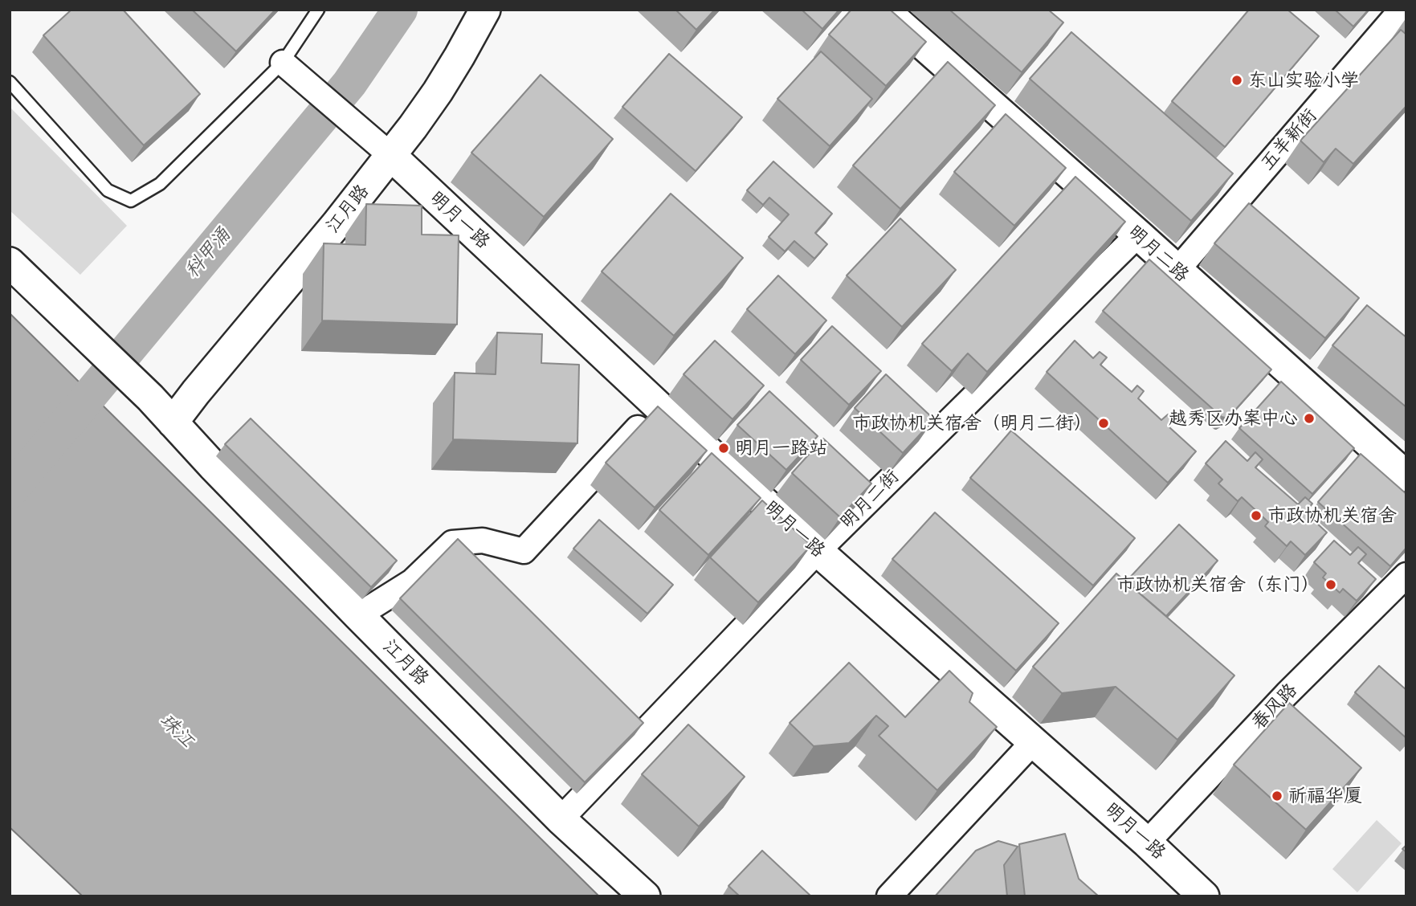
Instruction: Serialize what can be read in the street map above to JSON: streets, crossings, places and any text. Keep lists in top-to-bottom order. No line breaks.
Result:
{"streets":{"street":["五羊新街","江月路","明月一路","明月二路","明月二街","春风路"]},"crossings":[["五羊新街","明月二路"],["江月路","明月一路"],["江月路","明月二街"],["明月一路","明月二街"],["明月一路","春风路"],["明月二路","明月二街"]],"water":["科甲涌","珠江"],"places":["东山实验小学","越秀区办案中心","市政协机关宿舍（明月二街）","明月一路站","市政协机关宿舍","市政协机关宿舍（东门）","祈福华厦"]}
